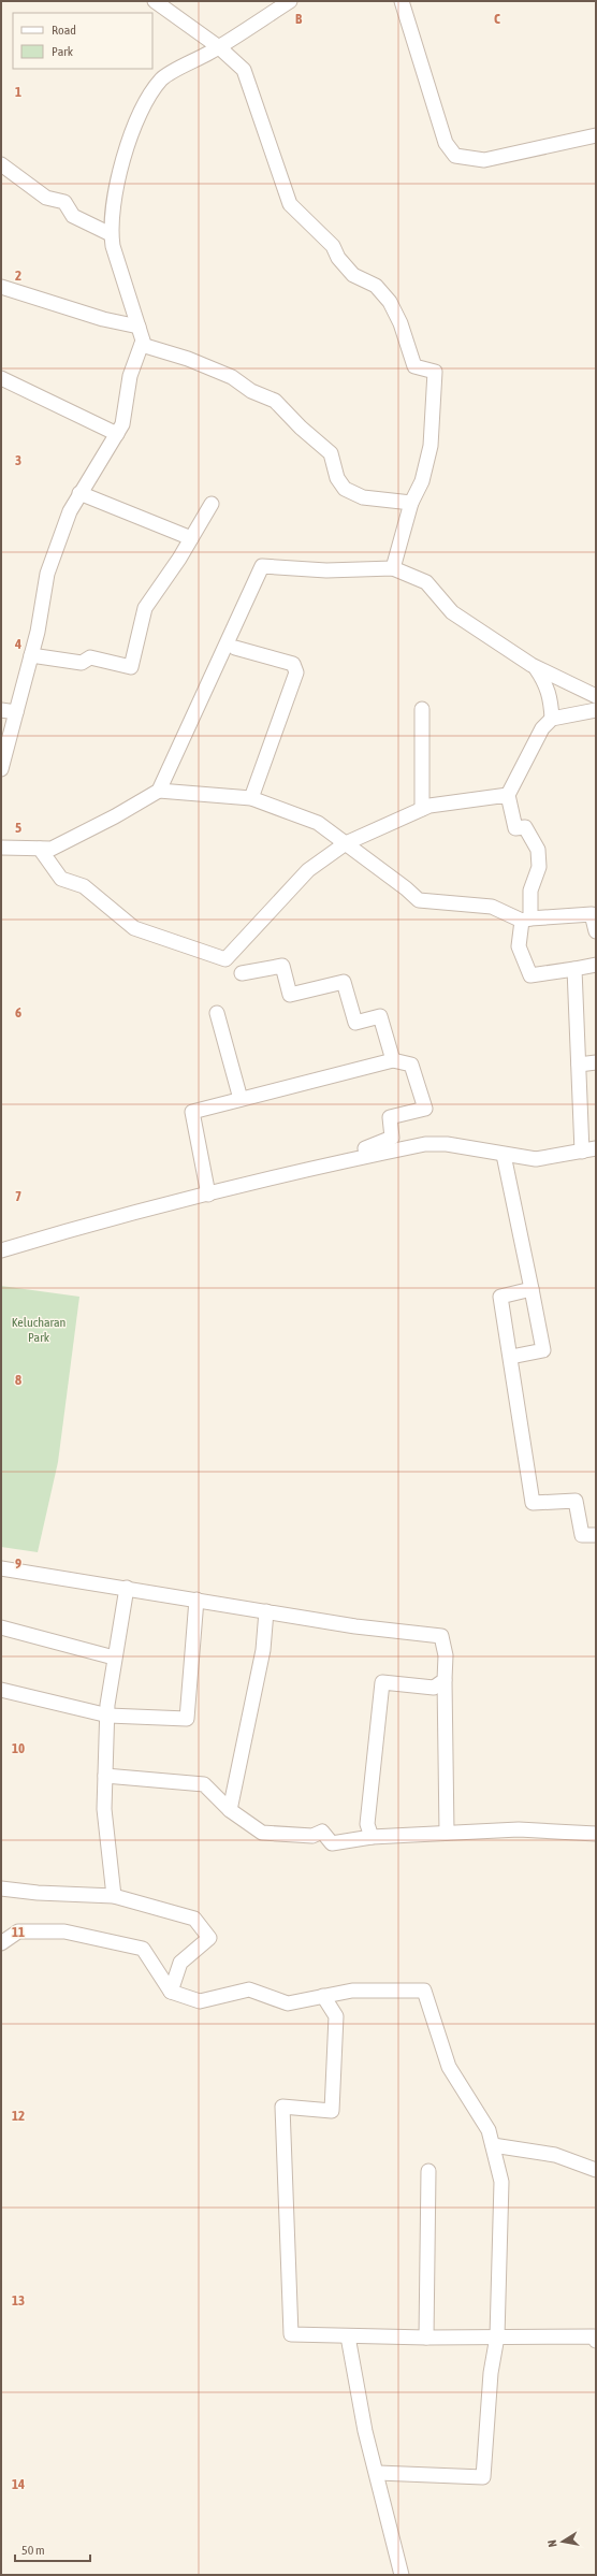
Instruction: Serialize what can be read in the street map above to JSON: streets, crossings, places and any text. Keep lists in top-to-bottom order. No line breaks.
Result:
{"parks":["Kelucharan Park"],"legend":["Road","Park"],"scale_bar":"50 m","north":"left","grid":{"columns":["B","C"],"rows":["1","2","3","4","5","6","7","8","9","10","11","12","13","14"]}}
